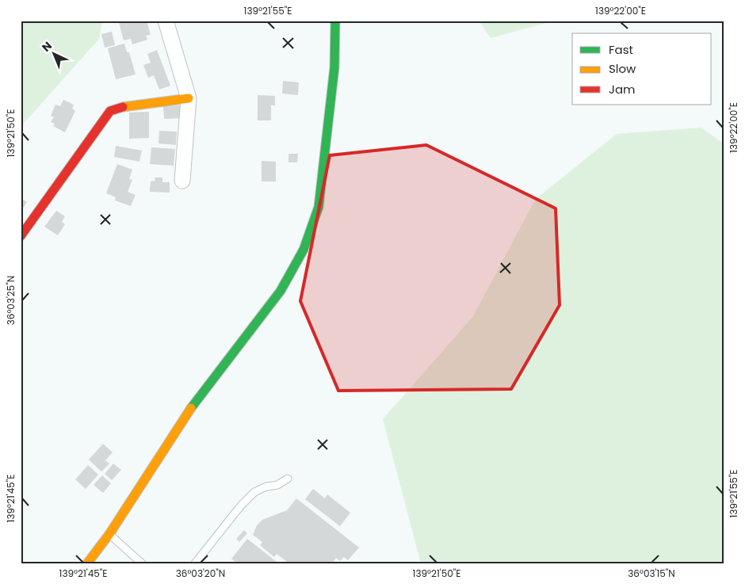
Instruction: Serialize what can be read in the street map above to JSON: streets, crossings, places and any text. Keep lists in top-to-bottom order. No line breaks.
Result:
{"legend":["Fast","Slow","Jam"],"north":"top left","coordinates":["139°21'55\"E","139°22'00\"E","139°21'50\"E","36°03'25\"N","139°21'45\"E","36°03'20\"N","36°03'15\"N"]}
